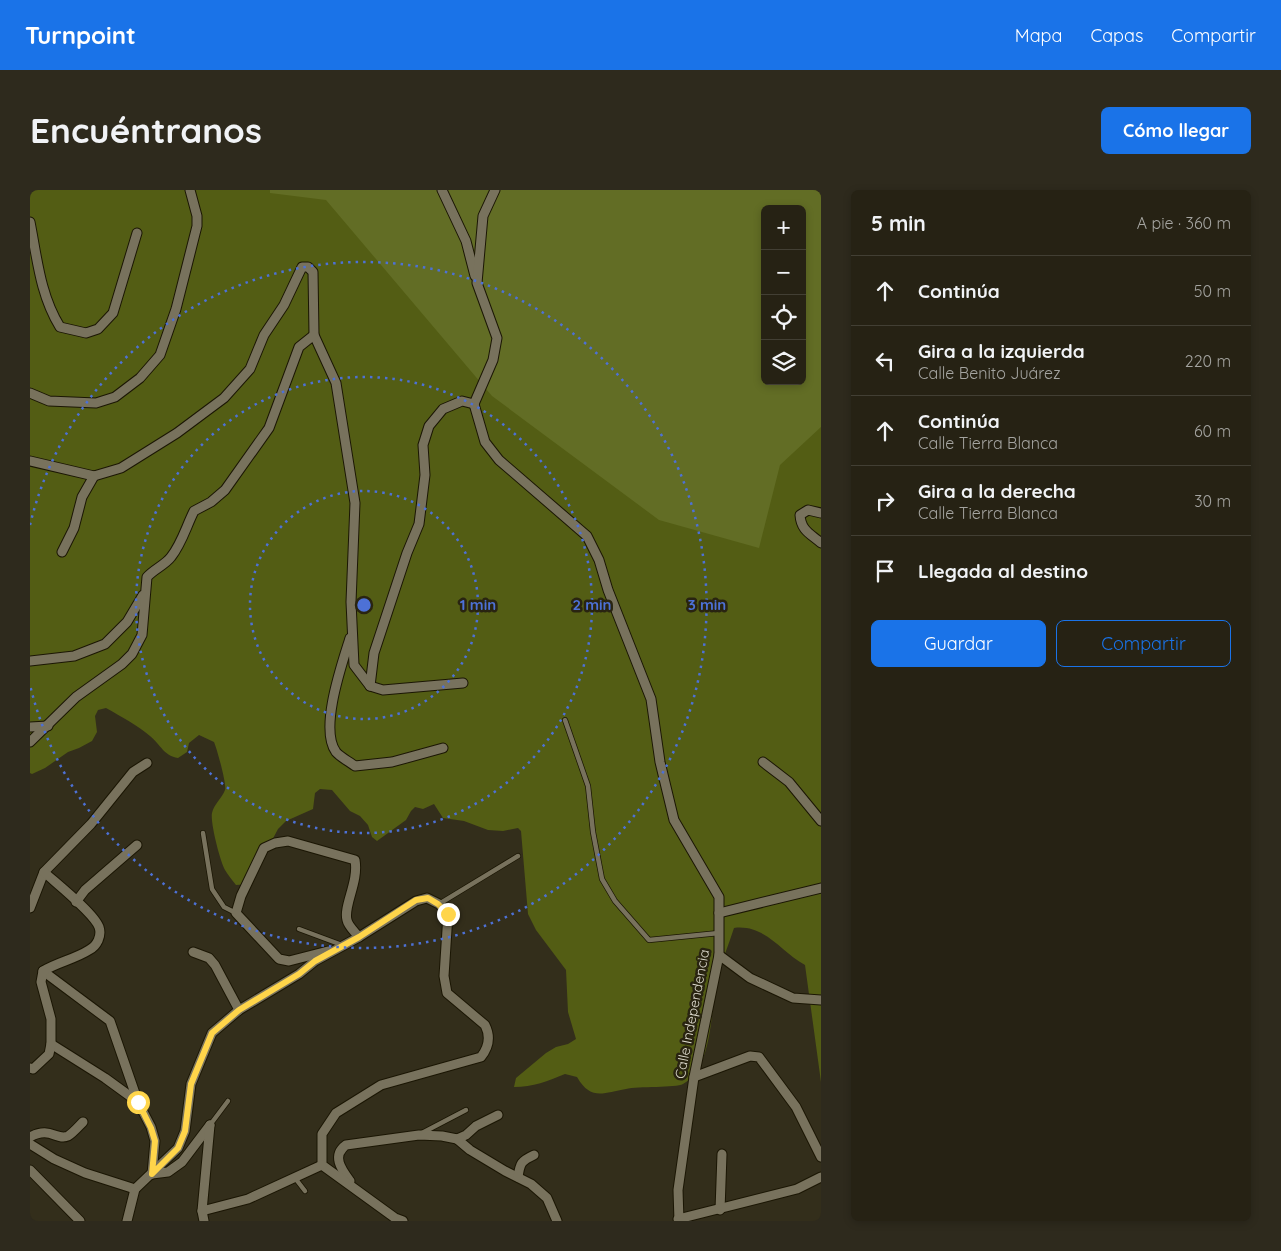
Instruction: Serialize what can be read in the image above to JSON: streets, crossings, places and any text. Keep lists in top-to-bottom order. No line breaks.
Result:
{"streets":{"street":["Calle Independencia"]},"page":{"header":"Turnpoint","nav":["Mapa","Capas","Compartir"],"buttons":["Cómo llegar",["Guardar","Compartir"]],"title":"Encuéntranos","heading":["5 min","A pie · 360 m"],"map_buttons":["+","−"],"list":[["Continúa","50 m"],["Gira a la izquierda","Calle Benito Juárez","220 m"],["Continúa","Calle Tierra Blanca","60 m"],["Gira a la derecha","Calle Tierra Blanca","30 m"],"Llegada al destino"]},"rings":["1 min","2 min","3 min"]}
